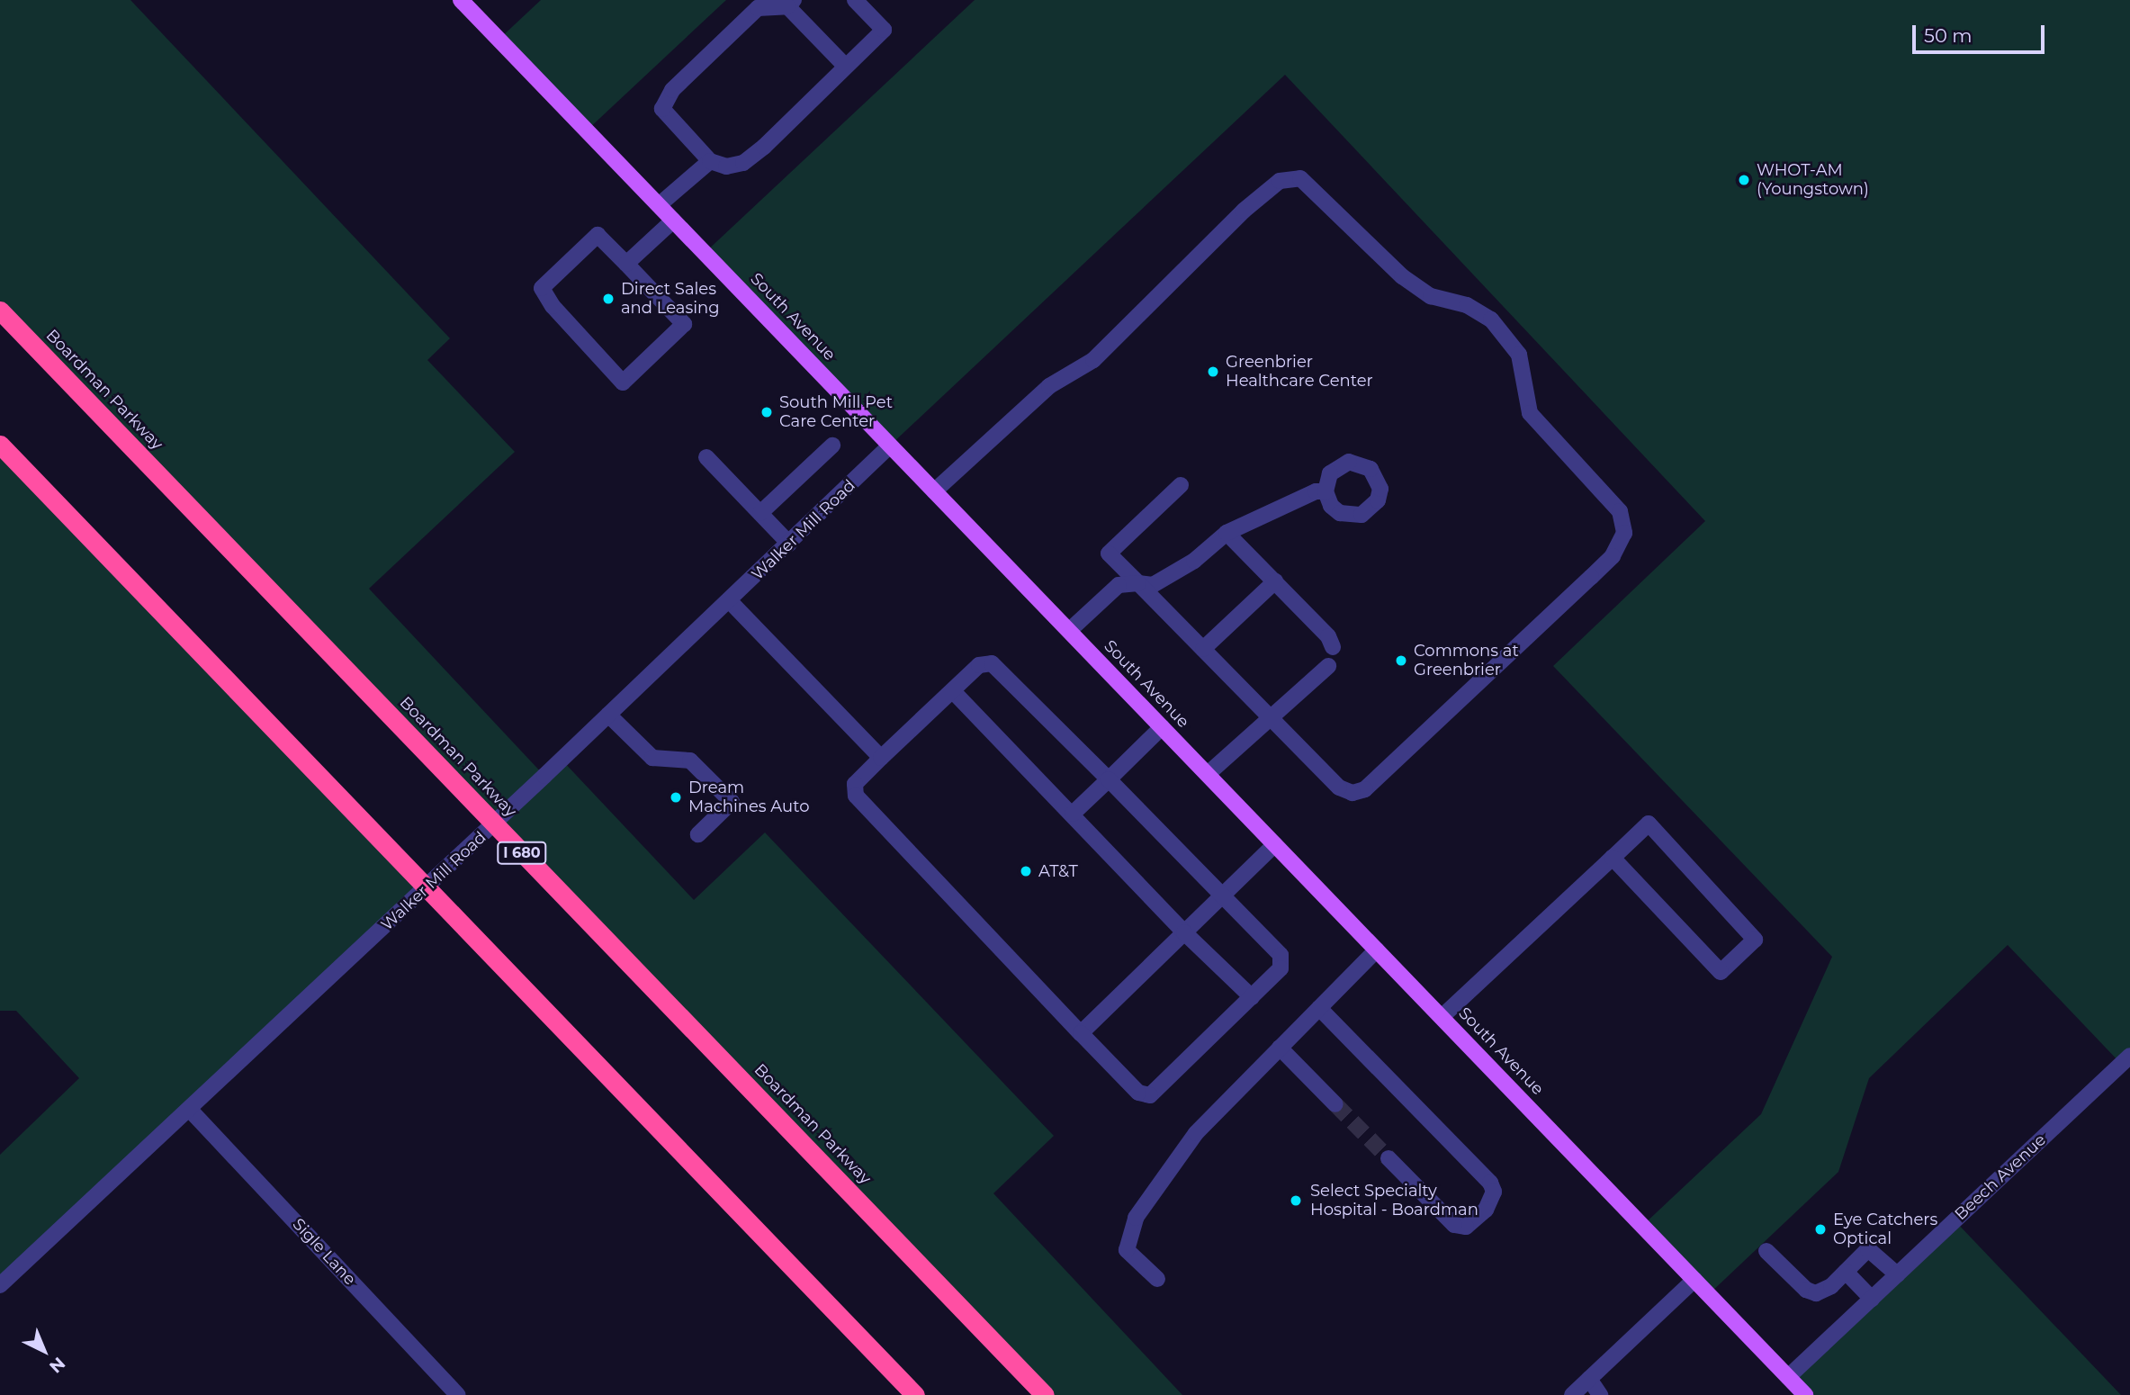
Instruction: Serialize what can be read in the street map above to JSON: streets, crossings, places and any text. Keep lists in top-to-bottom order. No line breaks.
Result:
{"streets":{"highway":["Boardman Parkway","I 680"],"main road":["South Avenue"],"street":["Walker Mill Road","Beech Avenue","Sigle Lane"]},"crossings":[["South Avenue","Walker Mill Road"],["South Avenue","Beech Avenue"],["Walker Mill Road","Sigle Lane"]],"places":["WHOT-AM (Youngstown)","Direct Sales and Leasing","Greenbrier Healthcare Center","South Mill Pet Care Center","Commons at Greenbrier","Dream Machines Auto","AT&T","Select Specialty Hospital - Boardman","Eye Catchers Optical"],"scale_bar":"50 m","north":"bottom right"}
